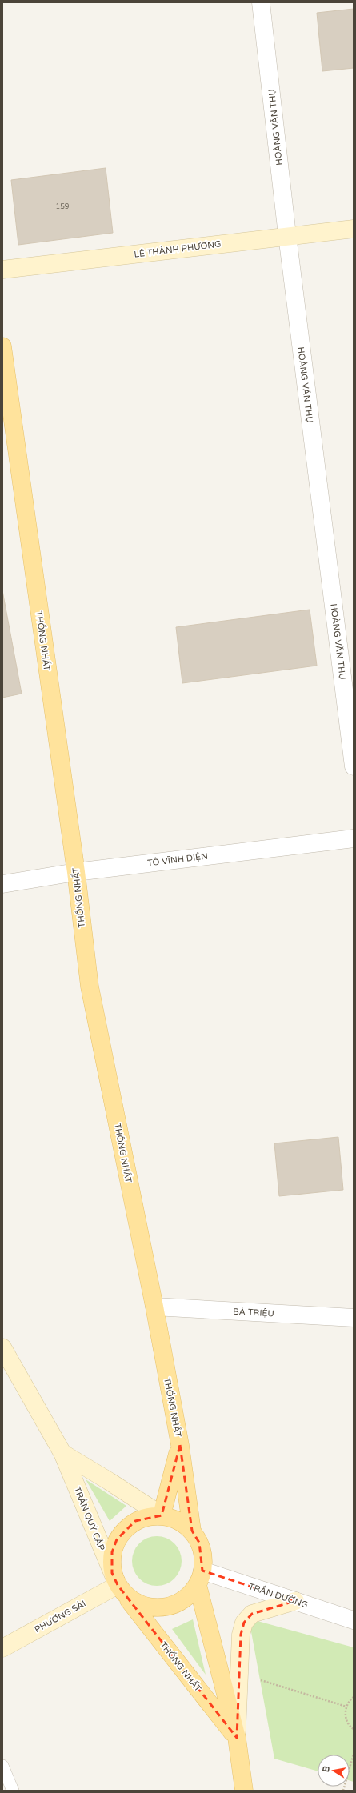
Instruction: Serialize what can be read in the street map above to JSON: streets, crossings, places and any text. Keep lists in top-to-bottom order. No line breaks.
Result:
{"streets":{"main road":["THỐNG NHẤT"],"street":["HOÀNG VĂN THỤ","LÊ THÀNH PHƯƠNG","TÔ VĨNH DIỆN","BÀ TRIỆU","TRẦN QUÝ CÁP","TRẦN ĐƯỜNG","PHƯƠNG SÀI"]},"crossings":[["HOÀNG VĂN THỤ","LÊ THÀNH PHƯƠNG"],["THỐNG NHẤT","TÔ VĨNH DIỆN"],["THỐNG NHẤT","BÀ TRIỆU"],["THỐNG NHẤT","TRẦN QUÝ CÁP"],["THỐNG NHẤT","TRẦN ĐƯỜNG"],["THỐNG NHẤT","PHƯƠNG SÀI"],["TRẦN QUÝ CÁP","PHƯƠNG SÀI"]],"house_numbers":["159"],"north":"left"}
